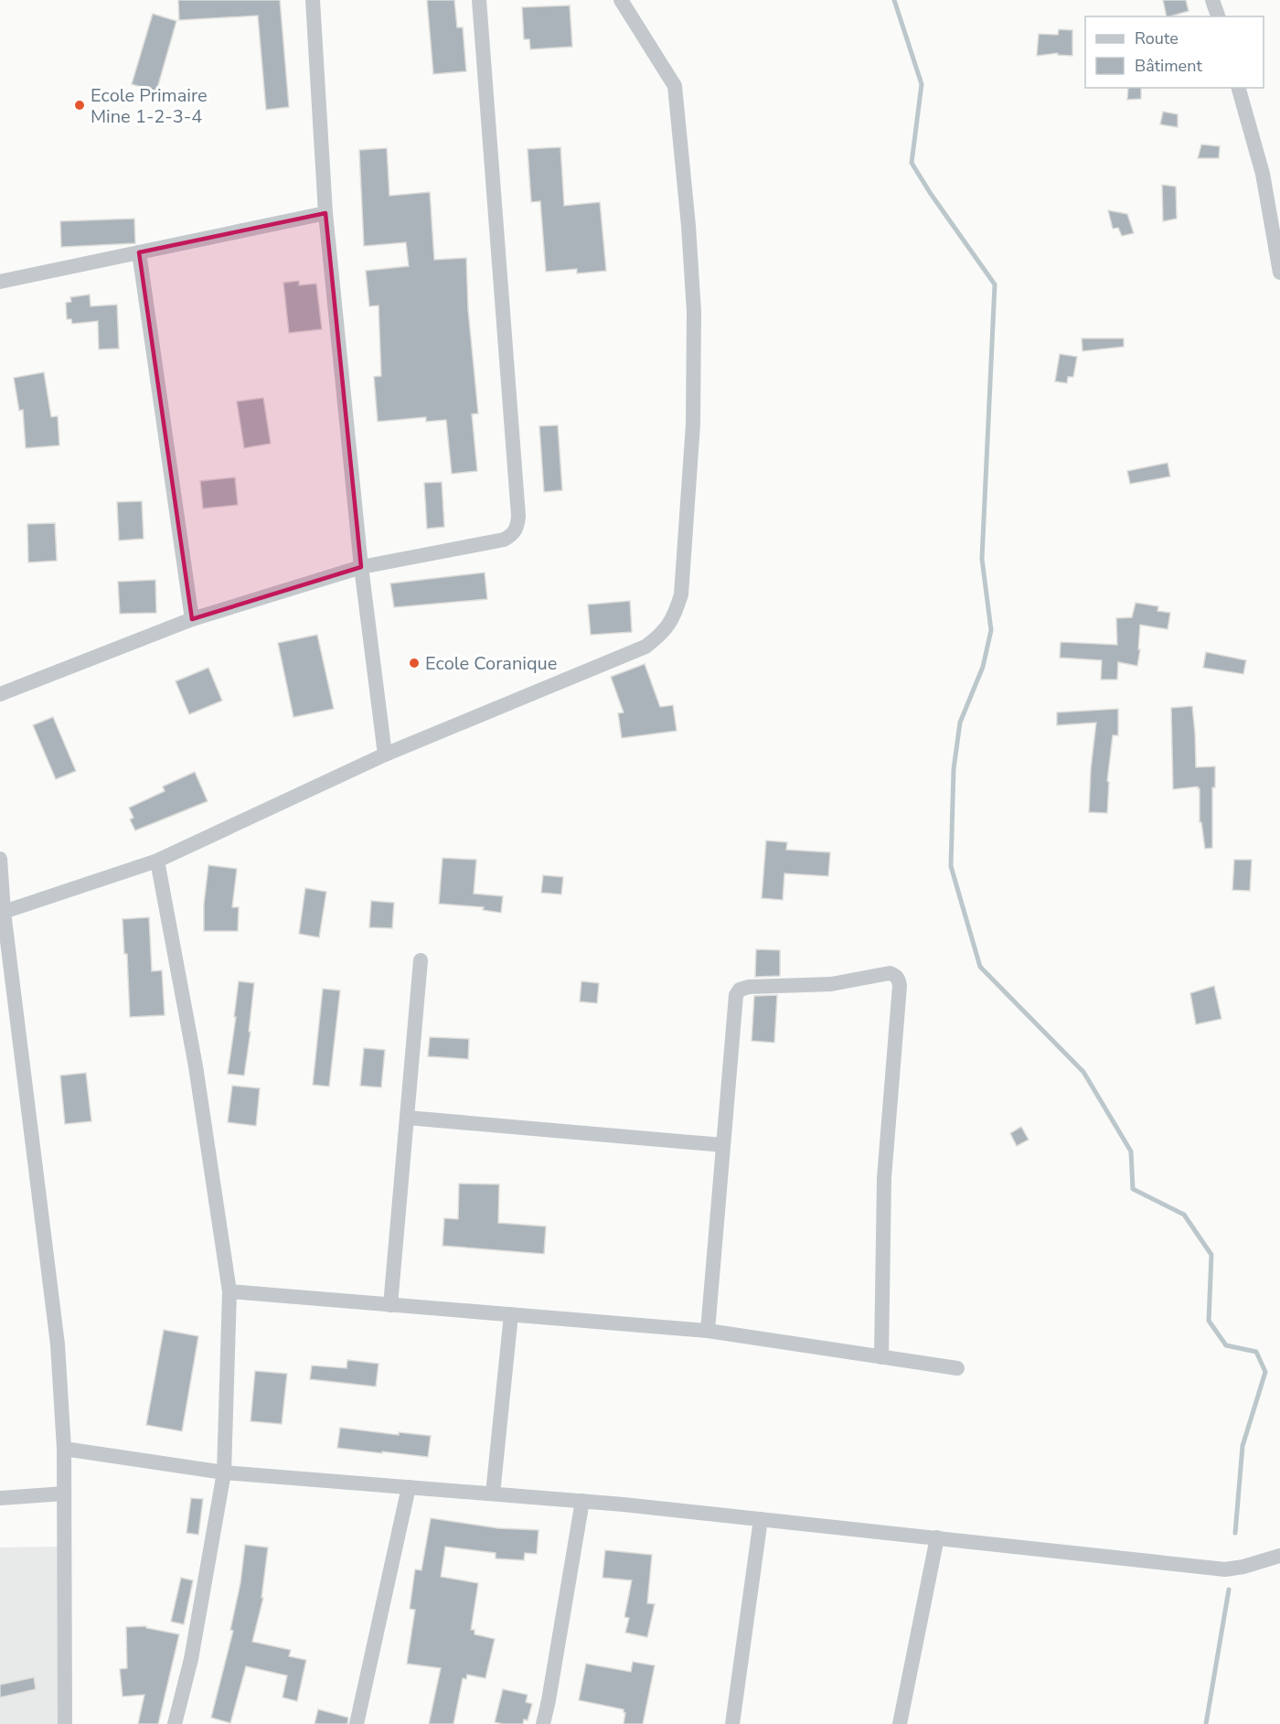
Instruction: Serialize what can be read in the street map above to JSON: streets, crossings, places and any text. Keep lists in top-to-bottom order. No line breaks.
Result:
{"places":["Ecole Primaire Mine 1-2-3-4","Ecole Coranique"],"legend":["Route","Bâtiment"]}
